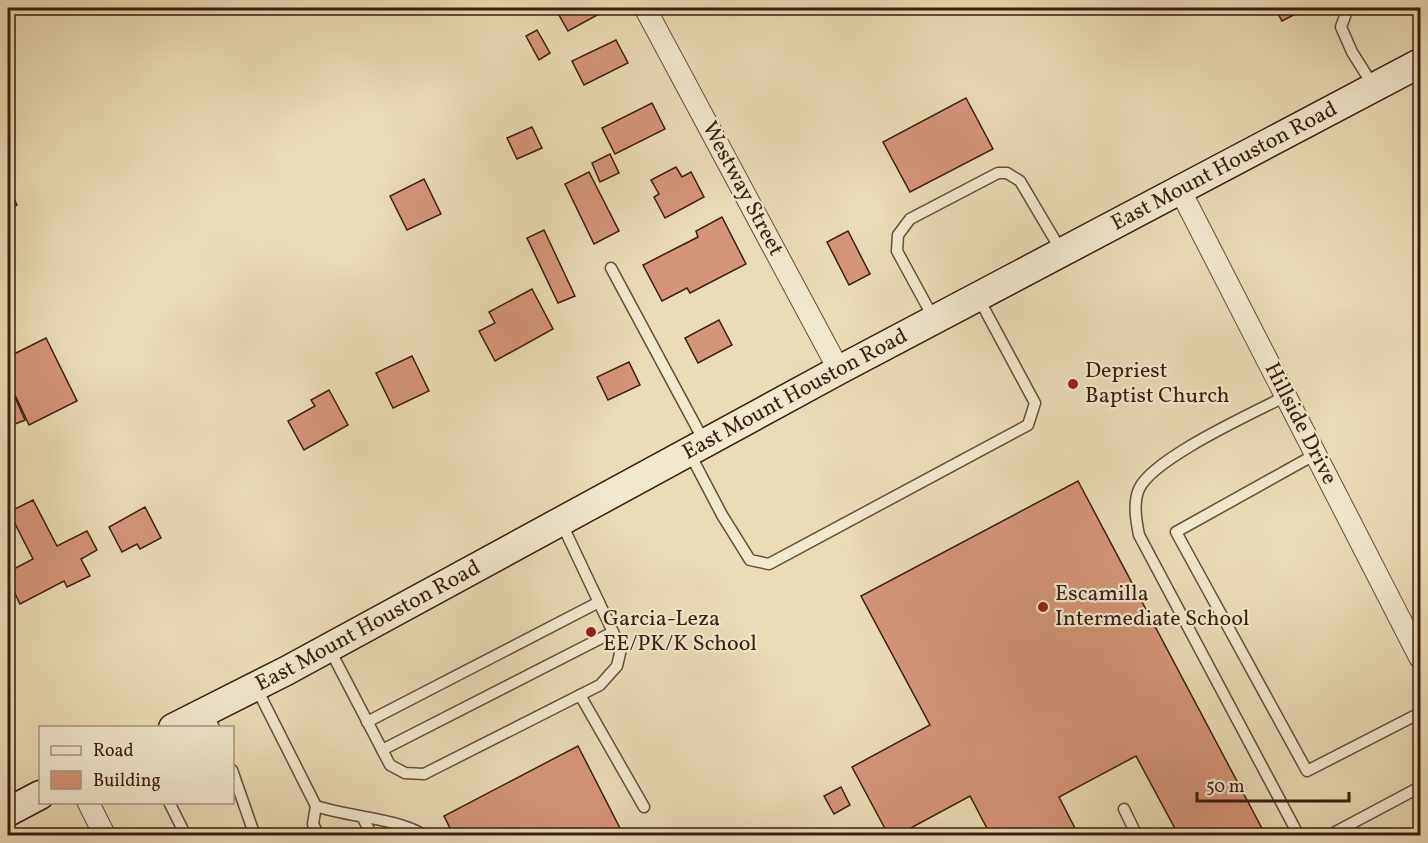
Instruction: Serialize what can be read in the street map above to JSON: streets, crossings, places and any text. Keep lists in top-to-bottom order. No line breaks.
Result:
{"streets":{"main road":["East Mount Houston Road"],"street":["Westway Street","Hillside Drive"]},"crossings":[["East Mount Houston Road","Westway Street"],["East Mount Houston Road","Hillside Drive"]],"places":["Depriest Baptist Church","Escamilla Intermediate School","Garcia-Leza EE/PK/K School"],"legend":["Road","Building"],"scale_bar":"50 m"}
